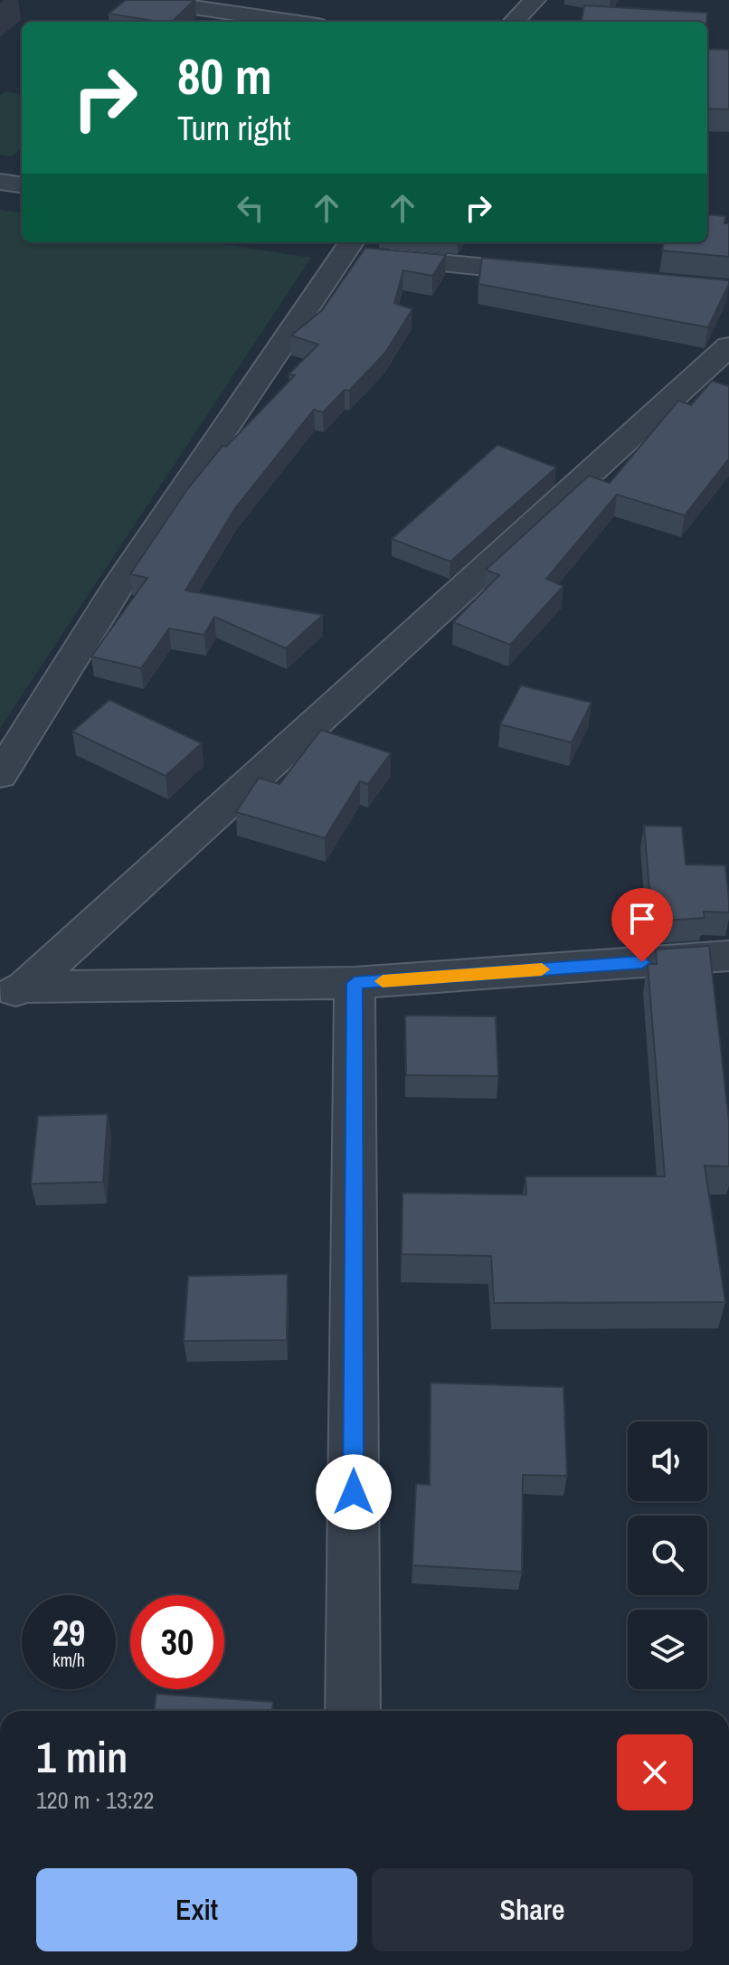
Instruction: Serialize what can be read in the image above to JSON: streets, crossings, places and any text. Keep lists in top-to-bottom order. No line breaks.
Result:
{"page":{"turn":["80 m","Turn right"],"speed":"29 km/h","limit":"30","heading":["1 min","120 m · 13:22"],"buttons":["Exit","Share"]}}
